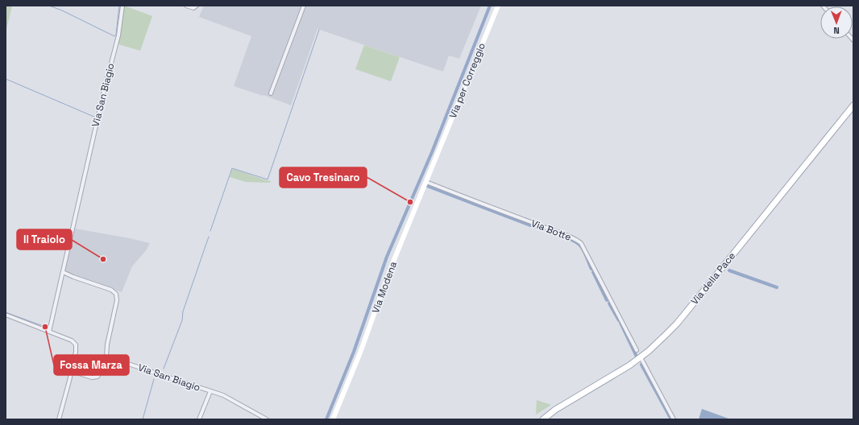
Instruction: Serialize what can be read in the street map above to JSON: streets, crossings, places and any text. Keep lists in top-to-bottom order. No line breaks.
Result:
{"streets":{"main road":["Via della Pace"],"street":["Via per Correggio","Via San Biagio","Via Botte","Via Modena"]},"crossings":[["Via per Correggio","Via Modena"],["Via Botte","Via Modena"]],"places":["Cavo Tresinaro","Il Traiolo","Fossa Marza"],"north":"bottom"}
